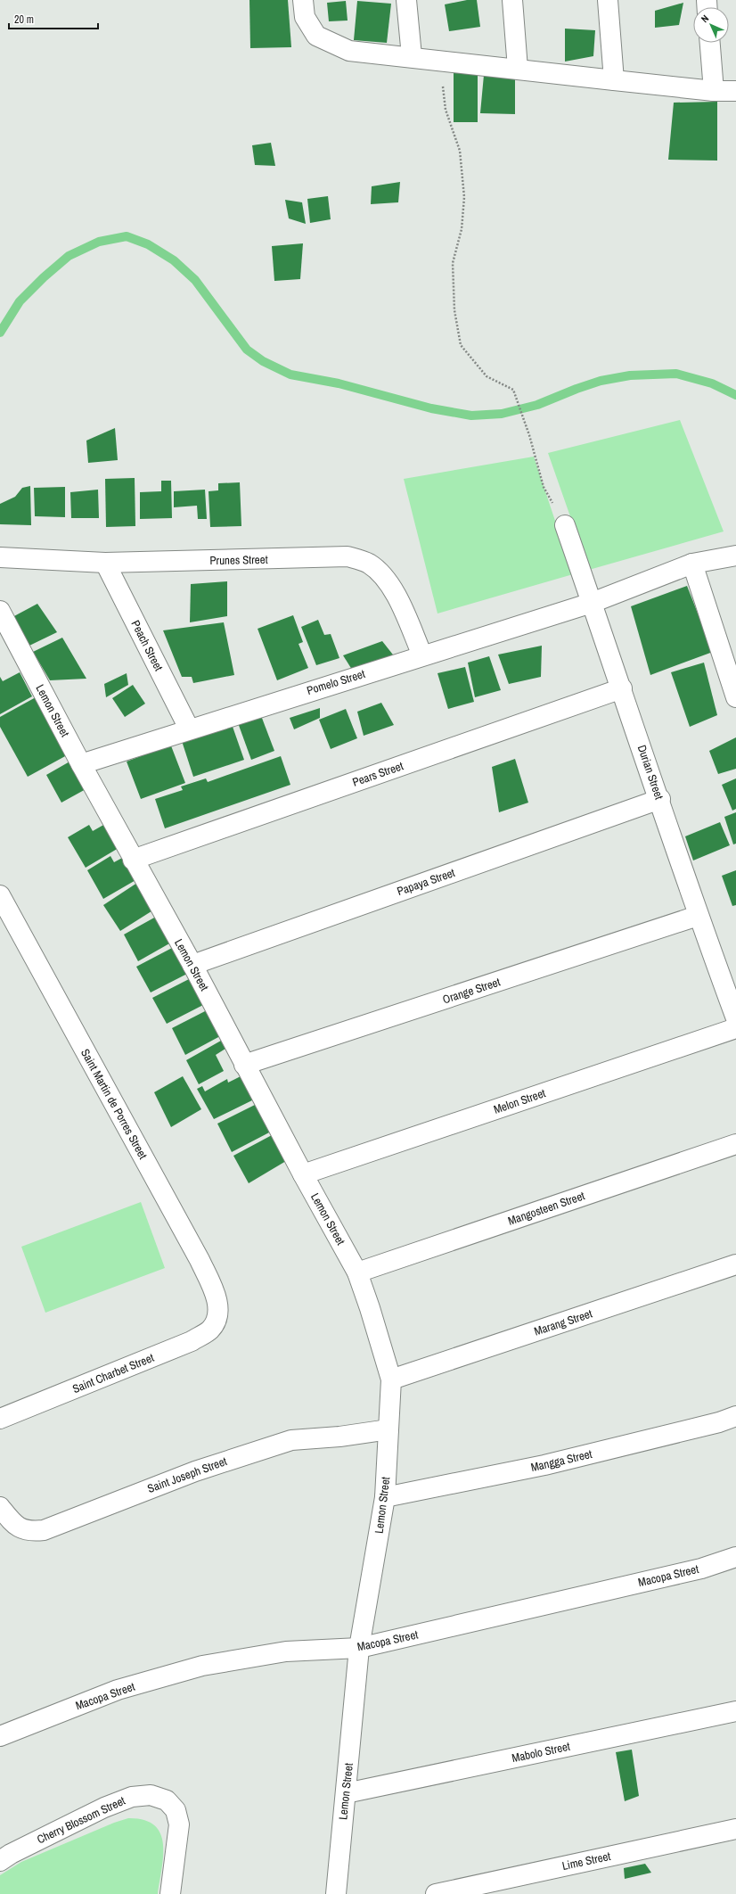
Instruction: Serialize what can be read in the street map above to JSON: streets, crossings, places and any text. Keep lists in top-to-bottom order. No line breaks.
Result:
{"streets":{"street":["Prunes Street","Peach Street","Pomelo Street","Lemon Street","Durian Street","Pears Street","Papaya Street","Orange Street","Melon Street","Saint Martin de Porres Street","Mangosteen Street","Marang Street","Saint Charbet Street","Mangga Street","Saint Joseph Street","Macopa Street","Mabolo Street","Cherry Blossom Street","Lime Street"]},"crossings":[["Prunes Street","Peach Street"],["Prunes Street","Pomelo Street"],["Peach Street","Pomelo Street"],["Pomelo Street","Lemon Street"],["Pomelo Street","Durian Street"],["Lemon Street","Pears Street"],["Lemon Street","Papaya Street"],["Lemon Street","Orange Street"],["Lemon Street","Melon Street"],["Lemon Street","Mangosteen Street"],["Lemon Street","Marang Street"],["Lemon Street","Mangga Street"],["Lemon Street","Saint Joseph Street"],["Lemon Street","Macopa Street"],["Lemon Street","Mabolo Street"],["Durian Street","Pears Street"],["Durian Street","Papaya Street"],["Durian Street","Orange Street"],["Saint Martin de Porres Street","Saint Charbet Street"]],"scale_bar":"20 m","north":"top left"}
